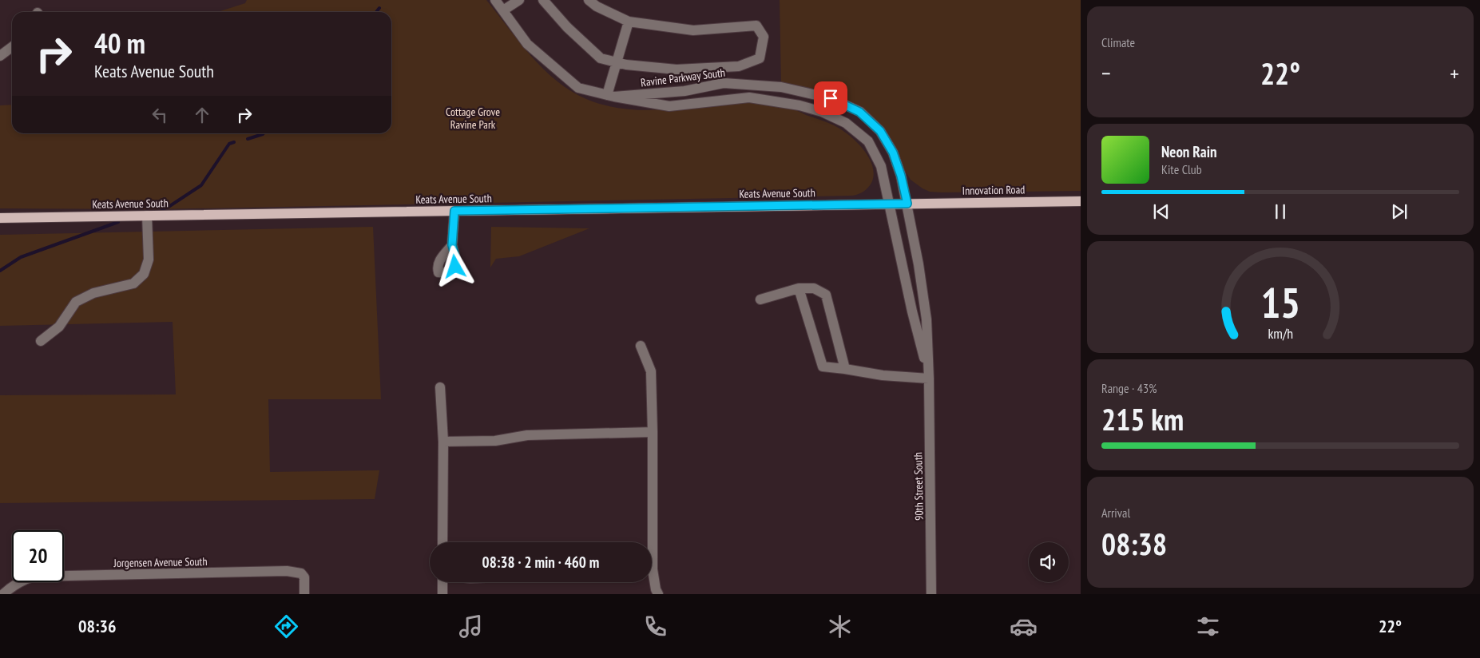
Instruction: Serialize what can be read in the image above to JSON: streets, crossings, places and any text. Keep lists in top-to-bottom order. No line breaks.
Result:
{"streets":{"main road":["Innovation Road","Keats Avenue South"],"street":["Ravine Parkway South","90th Street South","Jorgensen Avenue South"]},"crossings":[["Ravine Parkway South","Innovation Road"],["Ravine Parkway South","Keats Avenue South"],["Ravine Parkway South","90th Street South"],["Innovation Road","Keats Avenue South"],["Innovation Road","90th Street South"],["Keats Avenue South","90th Street South"]],"parks":["Cottage Grove Ravine Park"],"page":{"tile":["Climate",["Range · 43%","215 km"],["Arrival","08:38"]],"turn":["40 m","Keats Avenue South"],"heat":["−","22°","+"],"song":["Neon Rain","Kite Club"],"limit":"20","trip":"08:38 · 2 min · 460 m","tabs":["08:36","22°"],"gauge":["15","km/h"]}}
